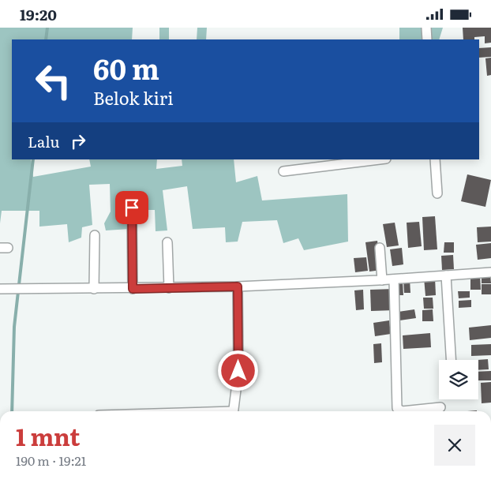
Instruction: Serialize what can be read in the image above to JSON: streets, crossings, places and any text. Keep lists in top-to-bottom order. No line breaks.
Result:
{"page":{"status":"19:20","turn":["60 m","Belok kiri"],"then":"Lalu","heading":["1 mnt","190 m · 19:21"]}}
